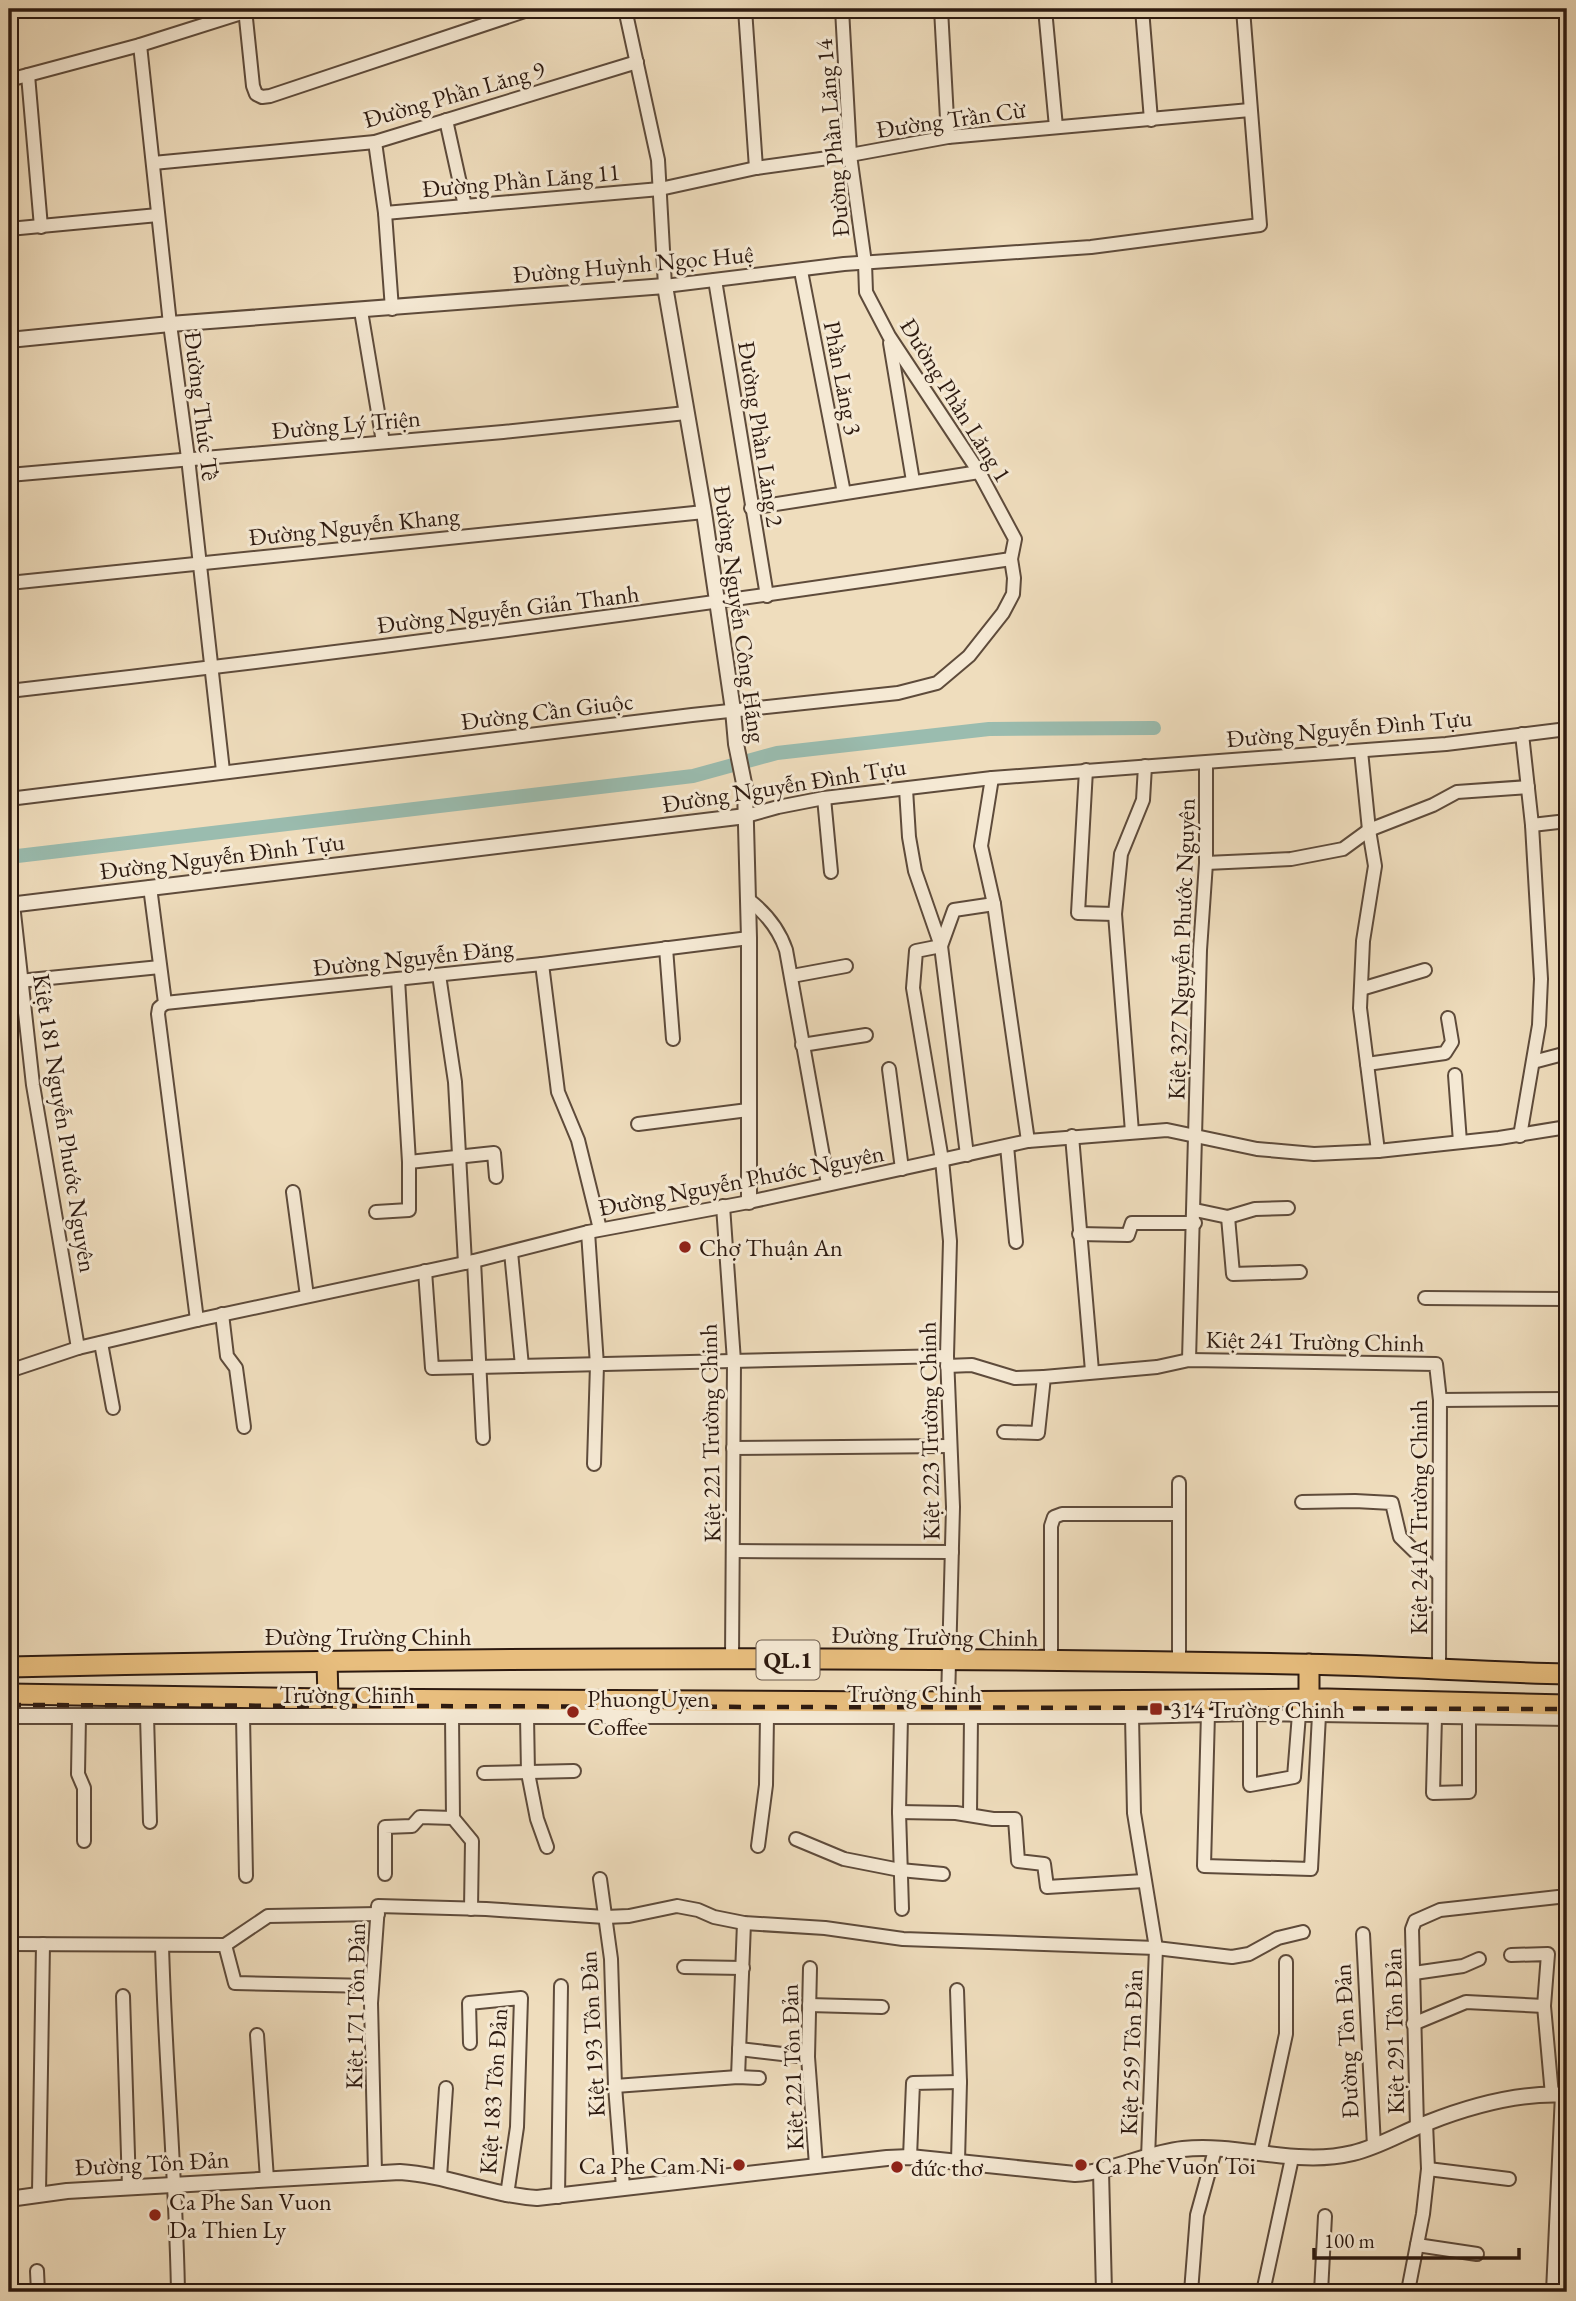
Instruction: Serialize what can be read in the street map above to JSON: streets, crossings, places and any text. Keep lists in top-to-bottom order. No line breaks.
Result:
{"streets":{"highway":["Đường Trường Chinh","QL.1"],"street":["Đường Phần Lăng 9","Đường Trần Cừ","Đường Phần Lăng 14","Đường Phần Lăng 11","Đường Huỳnh Ngọc Huệ","Phần Lăng 3","Đường Phần Lăng 1","Đường Thúc Tề","Đường Lý Triện","Đường Phần Lăng 2","Đường Nguyễn Khang","Đường Nguyễn Giản Thanh","Đường Nguyễn Công Hãng","Đường Cần Giuộc","Đường Nguyễn Đình Tựu","Kiệt 327 Nguyễn Phước Nguyên","Đường Nguyễn Đăng","Kiệt 181 Nguyễn Phước Nguyên","Đường Nguyễn Phước Nguyên","Kiệt 241 Trường Chinh","Kiệt 223 Trường Chinh","Kiệt 221 Trường Chinh","Kiệt 241A Trường Chinh","Trường Chinh","Kiệt 171 Tôn Đản","Kiệt 291 Tôn Đản","Kiệt 193 Tôn Đản","Đường Tôn Đản","Kiệt 259 Tôn Đản","Kiệt 221 Tôn Đản","Kiệt 183 Tôn Đản"]},"crossings":[["Đường Phần Lăng 9","Đường Thúc Tề"],["Đường Trần Cừ","Đường Phần Lăng 14"],["Đường Trần Cừ","Đường Phần Lăng 11"],["Đường Trần Cừ","Đường Huỳnh Ngọc Huệ"],["Đường Phần Lăng 14","Đường Huỳnh Ngọc Huệ"],["Đường Phần Lăng 14","Đường Phần Lăng 1"],["Đường Huỳnh Ngọc Huệ","Phần Lăng 3"],["Đường Huỳnh Ngọc Huệ","Đường Phần Lăng 1"],["Đường Huỳnh Ngọc Huệ","Đường Thúc Tề"],["Đường Huỳnh Ngọc Huệ","Đường Phần Lăng 2"],["Đường Huỳnh Ngọc Huệ","Đường Nguyễn Công Hãng"],["Đường Phần Lăng 1","Đường Nguyễn Giản Thanh"],["Đường Phần Lăng 1","Đường Cần Giuộc"],["Đường Thúc Tề","Đường Lý Triện"],["Đường Thúc Tề","Đường Nguyễn Khang"],["Đường Thúc Tề","Đường Nguyễn Giản Thanh"],["Đường Thúc Tề","Đường Cần Giuộc"],["Đường Lý Triện","Đường Nguyễn Công Hãng"],["Đường Phần Lăng 2","Đường Nguyễn Giản Thanh"],["Đường Nguyễn Khang","Đường Nguyễn Công Hãng"],["Đường Nguyễn Giản Thanh","Đường Nguyễn Công Hãng"],["Đường Nguyễn Giản Thanh","Đường Cần Giuộc"],["Đường Nguyễn Công Hãng","Đường Cần Giuộc"],["Đường Nguyễn Công Hãng","Đường Nguyễn Đình Tựu"],["Đường Nguyễn Công Hãng","Đường Nguyễn Đăng"],["Đường Nguyễn Công Hãng","Đường Nguyễn Phước Nguyên"],["Đường Nguyễn Đình Tựu","Kiệt 327 Nguyễn Phước Nguyên"],["Đường Nguyễn Đình Tựu","Kiệt 181 Nguyễn Phước Nguyên"],["Kiệt 327 Nguyễn Phước Nguyên","Đường Nguyễn Phước Nguyên"],["Kiệt 327 Nguyễn Phước Nguyên","Kiệt 241 Trường Chinh"],["Kiệt 181 Nguyễn Phước Nguyên","Đường Nguyễn Phước Nguyên"],["Đường Nguyễn Phước Nguyên","Kiệt 241 Trường Chinh"],["Đường Nguyễn Phước Nguyên","Kiệt 223 Trường Chinh"],["Đường Nguyễn Phước Nguyên","Kiệt 221 Trường Chinh"],["Kiệt 241 Trường Chinh","Kiệt 223 Trường Chinh"],["Kiệt 241 Trường Chinh","Kiệt 221 Trường Chinh"],["Kiệt 241 Trường Chinh","Kiệt 241A Trường Chinh"],["Kiệt 223 Trường Chinh","Đường Trường Chinh"],["Kiệt 223 Trường Chinh","QL.1"],["Kiệt 221 Trường Chinh","Đường Trường Chinh"],["Kiệt 241A Trường Chinh","Đường Trường Chinh"],["QL.1","Trường Chinh"],["Trường Chinh","Kiệt 259 Tôn Đản"],["Kiệt 171 Tôn Đản","Kiệt 193 Tôn Đản"],["Kiệt 171 Tôn Đản","Đường Tôn Đản"],["Kiệt 171 Tôn Đản","Kiệt 259 Tôn Đản"],["Kiệt 291 Tôn Đản","Đường Tôn Đản"],["Kiệt 193 Tôn Đản","Đường Tôn Đản"],["Đường Tôn Đản","Kiệt 259 Tôn Đản"],["Đường Tôn Đản","Kiệt 221 Tôn Đản"],["Đường Tôn Đản","Kiệt 183 Tôn Đản"]],"places":{"other":["Chợ Thuận An","PhuongUyen Coffee","Ca Phe Cam Ni","Ca Phe Vuon Toi","đức thơ","Ca Phe San Vuon Da Thien Ly"],"transit":["314 Trường Chinh"]},"scale_bar":"100 m"}
